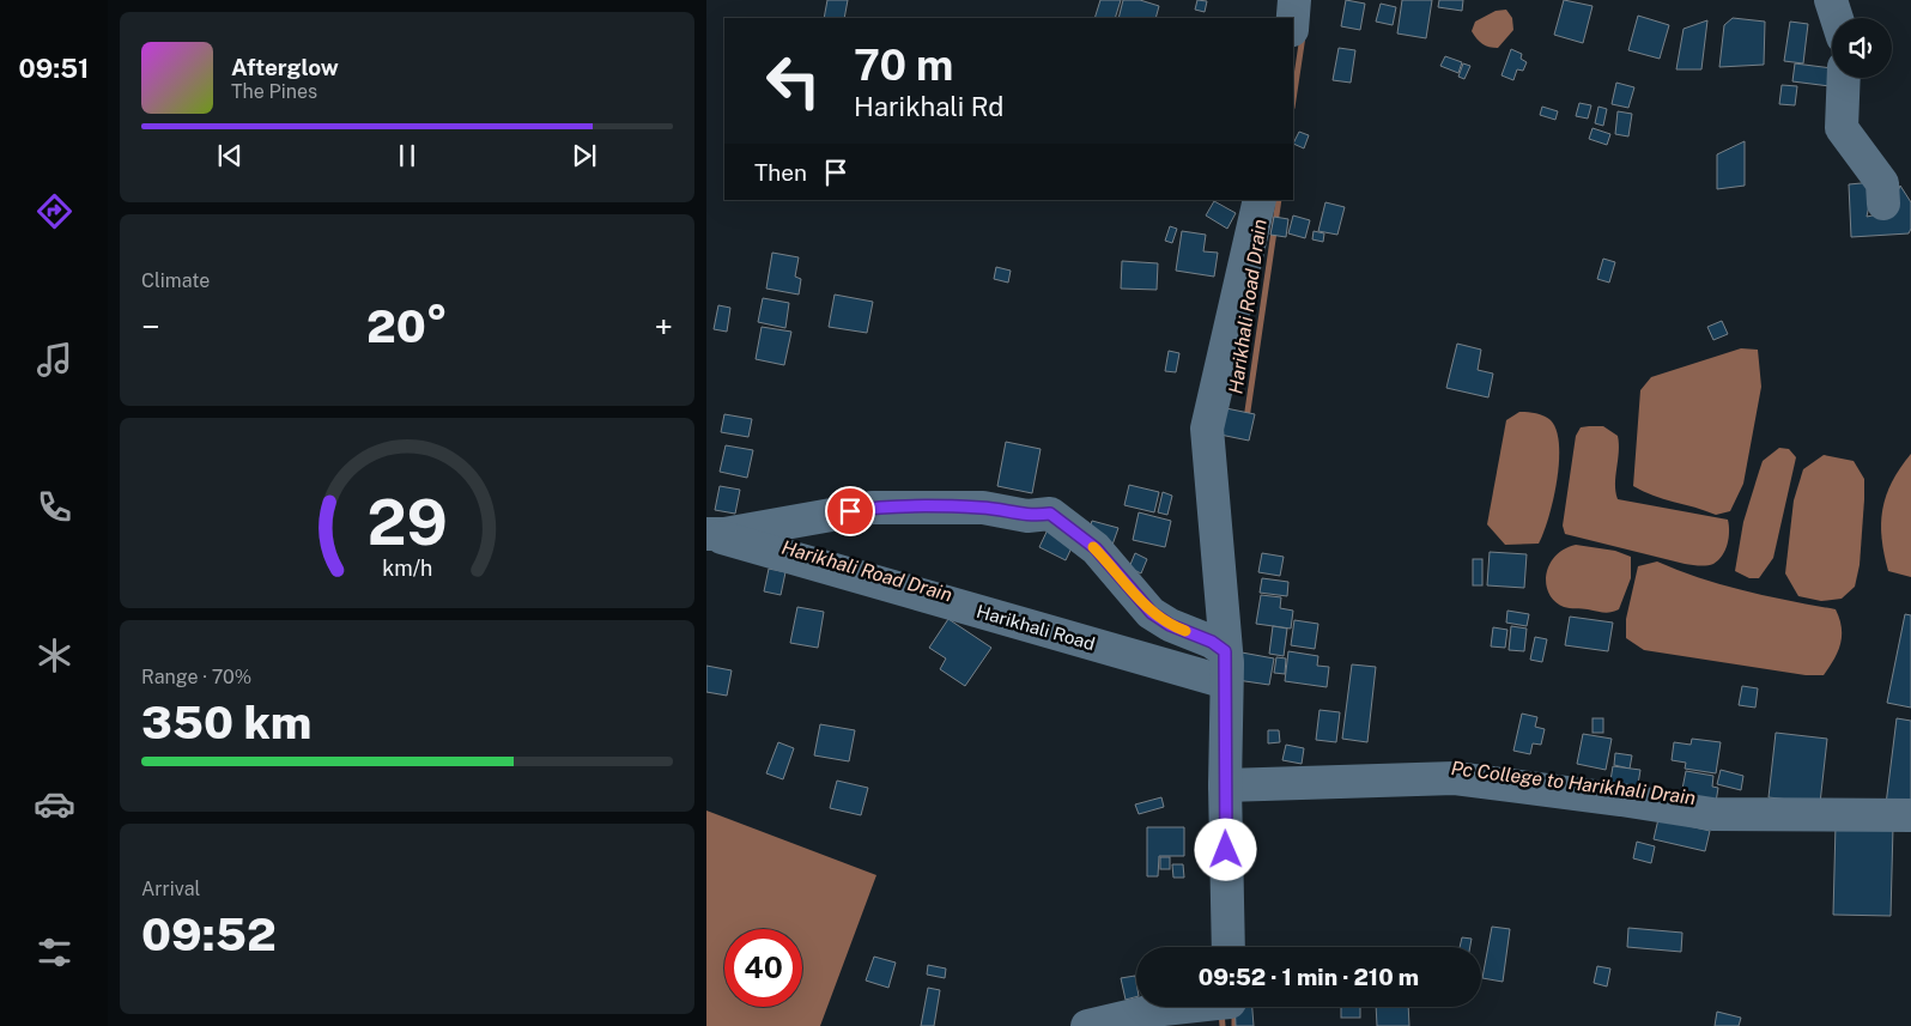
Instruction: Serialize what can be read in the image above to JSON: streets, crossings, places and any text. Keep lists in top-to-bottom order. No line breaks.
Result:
{"streets":{"street":["Harikhali Road"]},"water":["Harikhali Road Drain","Pc College to Harikhali Drain"],"page":{"tabs":"09:51","turn":["70 m","Harikhali Rd"],"song":["Afterglow","The Pines"],"then":"Then","tile":["Climate",["Range · 70%","350 km"],["Arrival","09:52"]],"heat":["−","20°","+"],"limit":"40","trip":"09:52 · 1 min · 210 m","gauge":["29","km/h"]}}
